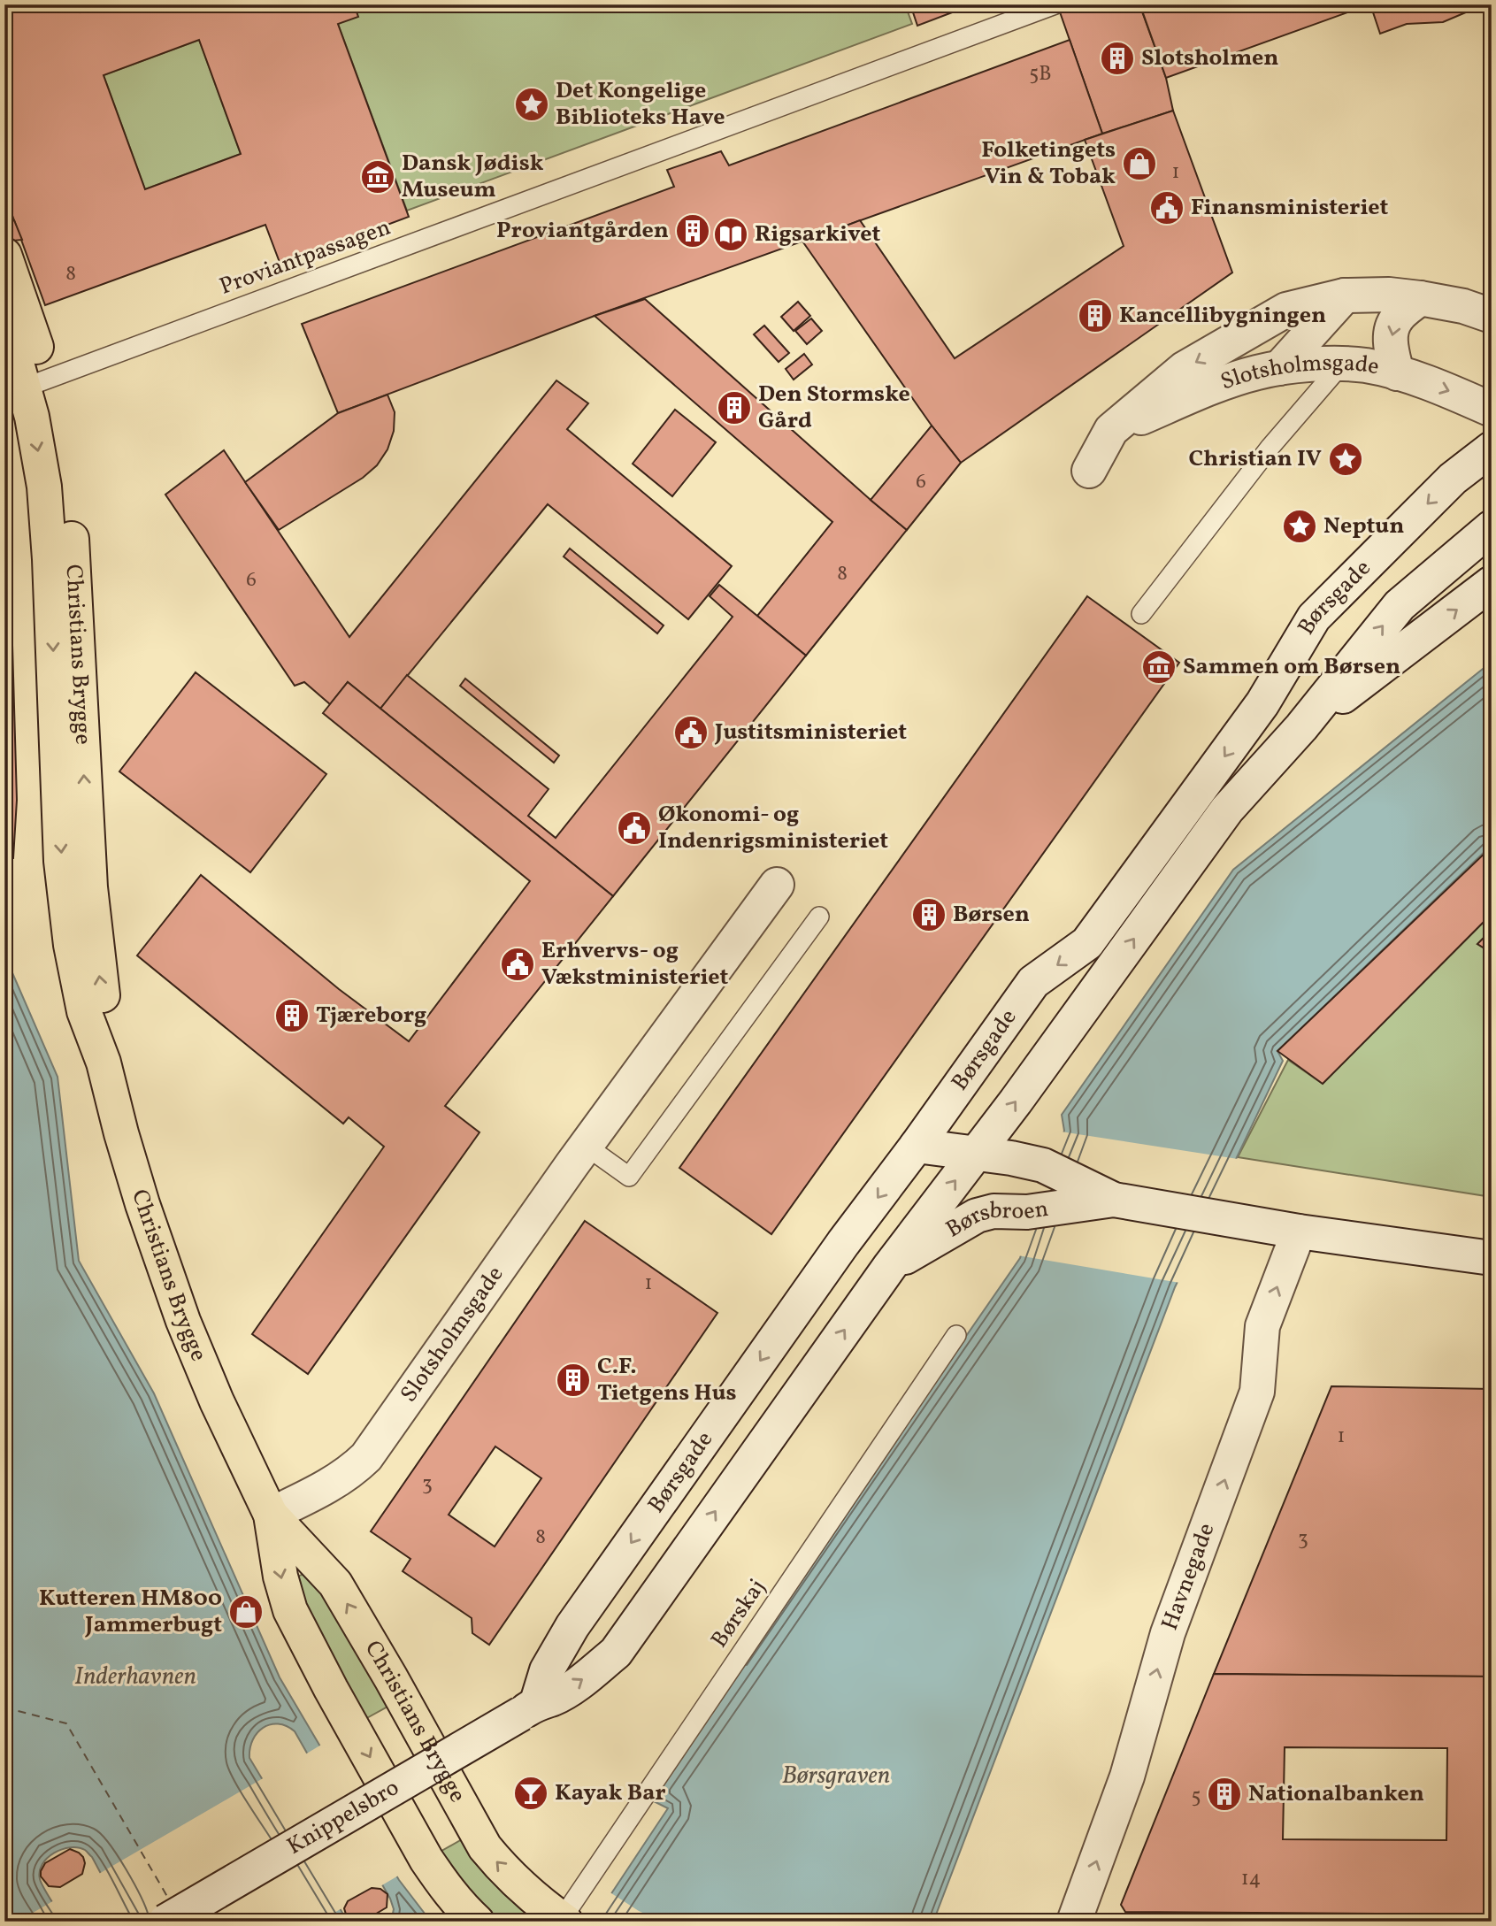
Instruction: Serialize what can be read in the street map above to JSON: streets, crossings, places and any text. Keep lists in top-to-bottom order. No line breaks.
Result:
{"streets":{"main road":["Christians Brygge"],"street":["Slotsholmsgade","Børsgade","Børsbroen","Havnegade","Knippelsbro"],"lane":["Proviantpassagen","Børskaj"]},"crossings":[["Proviantpassagen","Christians Brygge"],["Slotsholmsgade","Christians Brygge"],["Børsgade","Børsbroen"],["Børsgade","Knippelsbro"],["Christians Brygge","Børskaj"],["Børsbroen","Havnegade"]],"one_way":["Havnegade"],"water":["Inderhavnen","Børsgraven"],"places":{"building":["Slotsholmen","Proviantgården","Kancellibygningen","Den Stormske Gård","Børsen","Tjæreborg","C.F. Tietgens Hus","Nationalbanken"],"place":["Det Kongelige Biblioteks Have","Christian IV","Neptun"],"shop":["Folketingets Vin & Tobak","Kutteren HM800 Jammerbugt"],"museum":["Dansk Jødisk Museum","Sammen om Børsen"],"public building":["Finansministeriet","Justitsministeriet","Økonomi- og Indenrigsministeriet","Erhvervs- og Vækstministeriet"],"library":["Rigsarkivet"],"bar":["Kayak Bar"]},"house_numbers":["5B","1","8","6","8","6","1","1","3","8","3","5","14"]}
